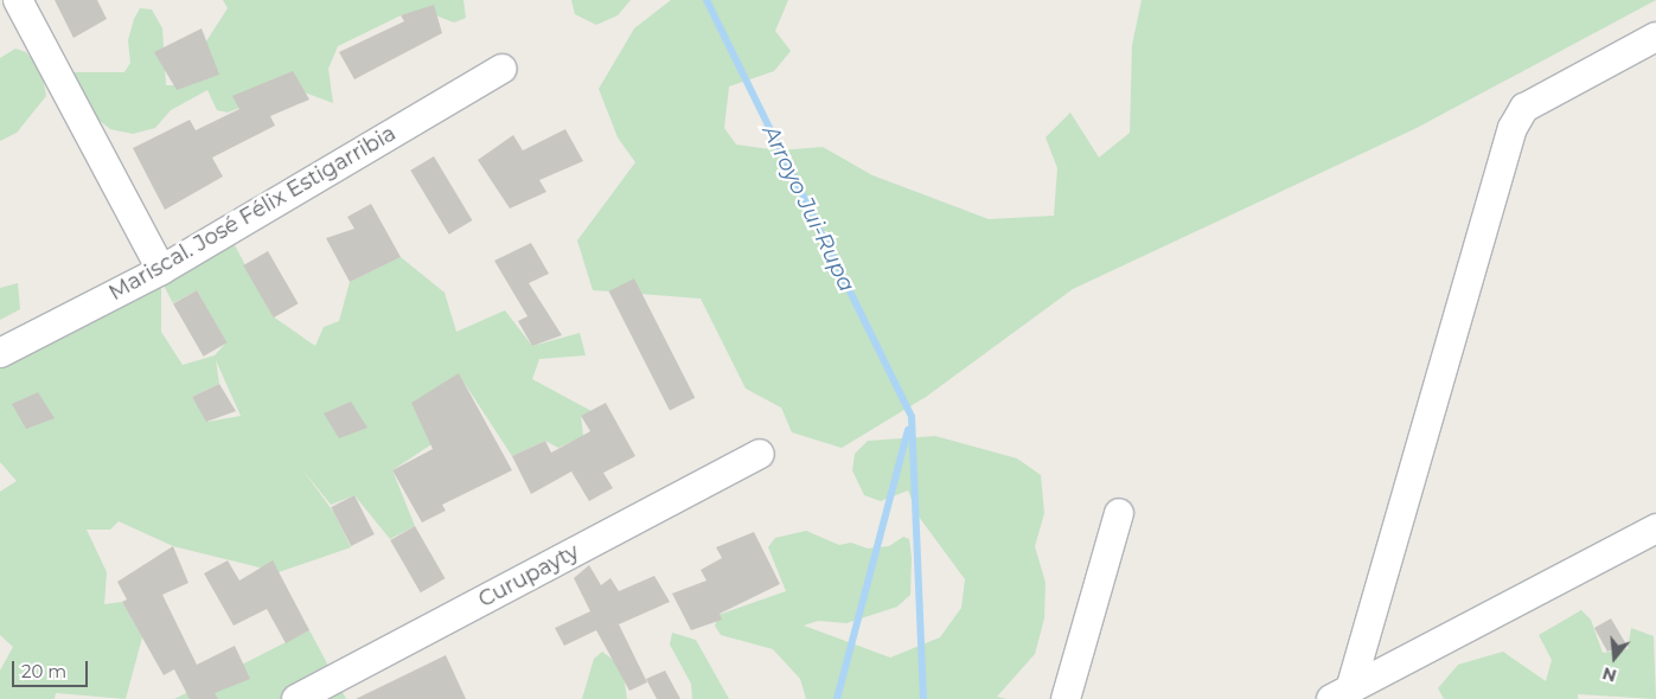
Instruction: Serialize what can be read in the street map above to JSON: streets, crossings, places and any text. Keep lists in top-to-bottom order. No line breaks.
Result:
{"streets":{"street":["Mariscal. José Félix Estigarribia","Curupayty"]},"water":["Arroyo Jui-Rupa"],"scale_bar":"20 m","north":"bottom"}
